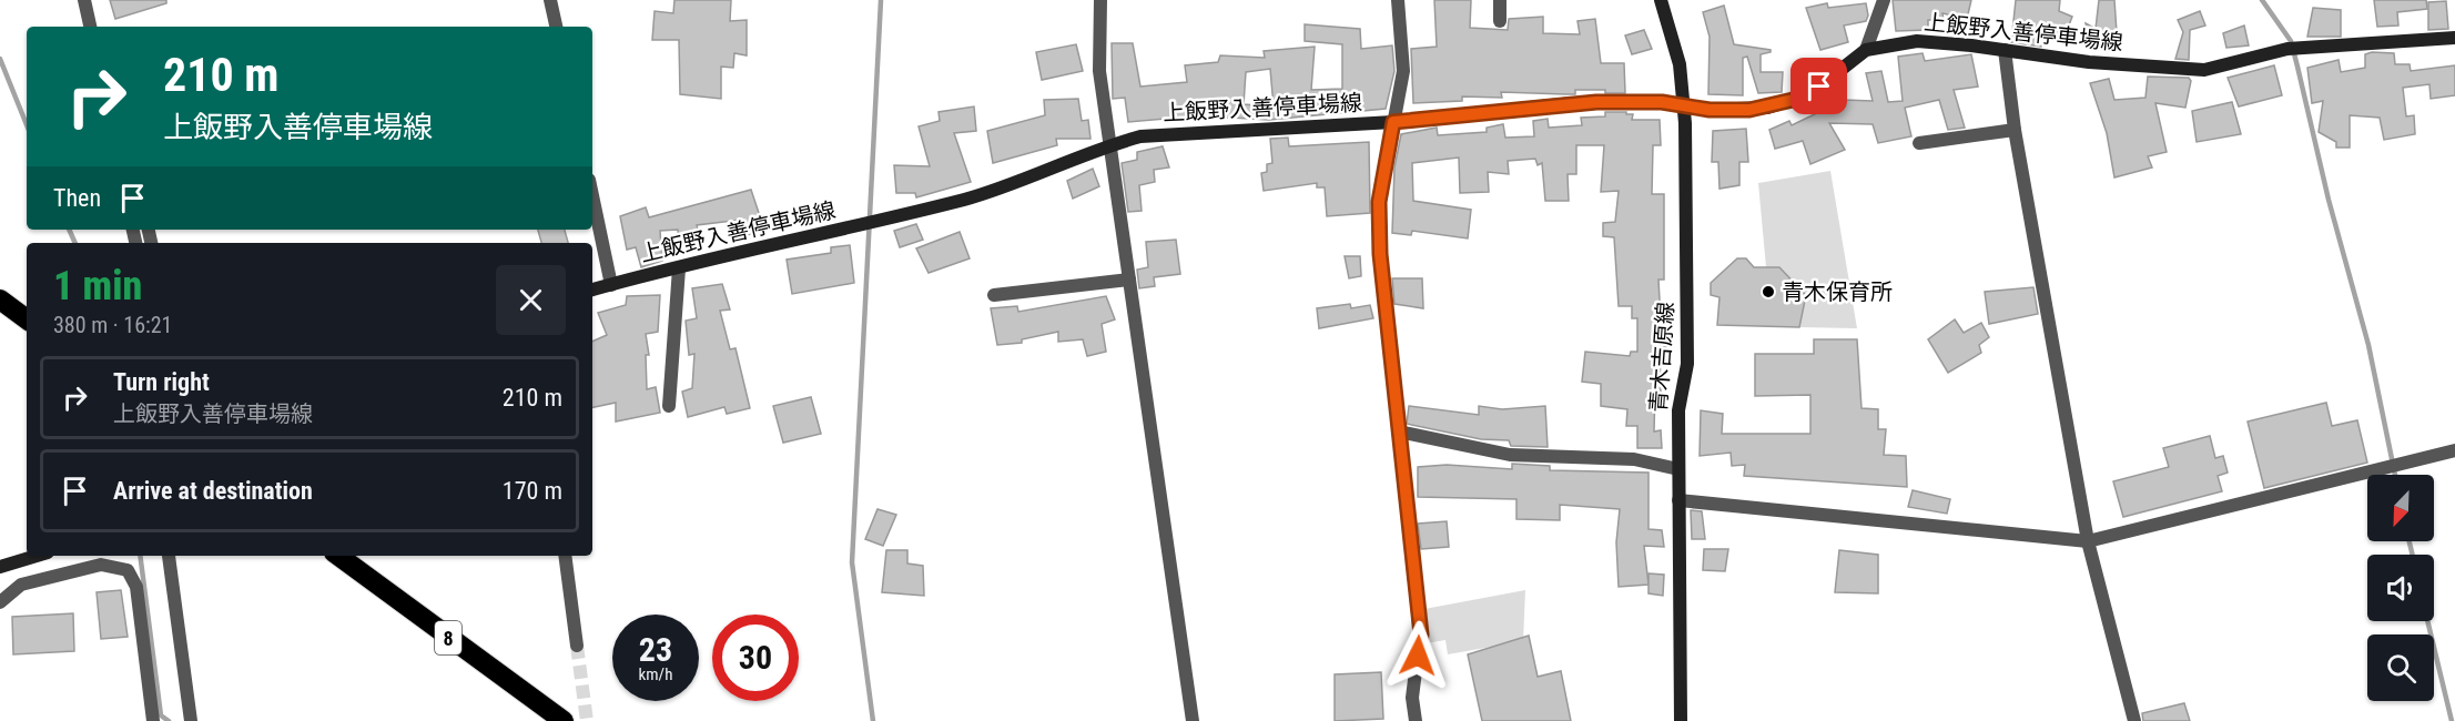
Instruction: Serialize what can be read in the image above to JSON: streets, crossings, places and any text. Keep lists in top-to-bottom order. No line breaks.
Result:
{"streets":{"highway":["8"],"main road":["上飯野入善停車場線","青木吉原線"]},"crossings":[["上飯野入善停車場線","青木吉原線"]],"places":["青木保育所"],"north":"bottom left","page":{"turn":["210 m","上飯野入善停車場線"],"then":"Then","heading":["1 min","380 m · 16:21"],"list":[{"name":"Turn right","note":"上飯野入善停車場線","value":"210 m"},{"name":"Arrive at destination","value":"170 m"}],"speed":"23 km/h","limit":"30"}}
